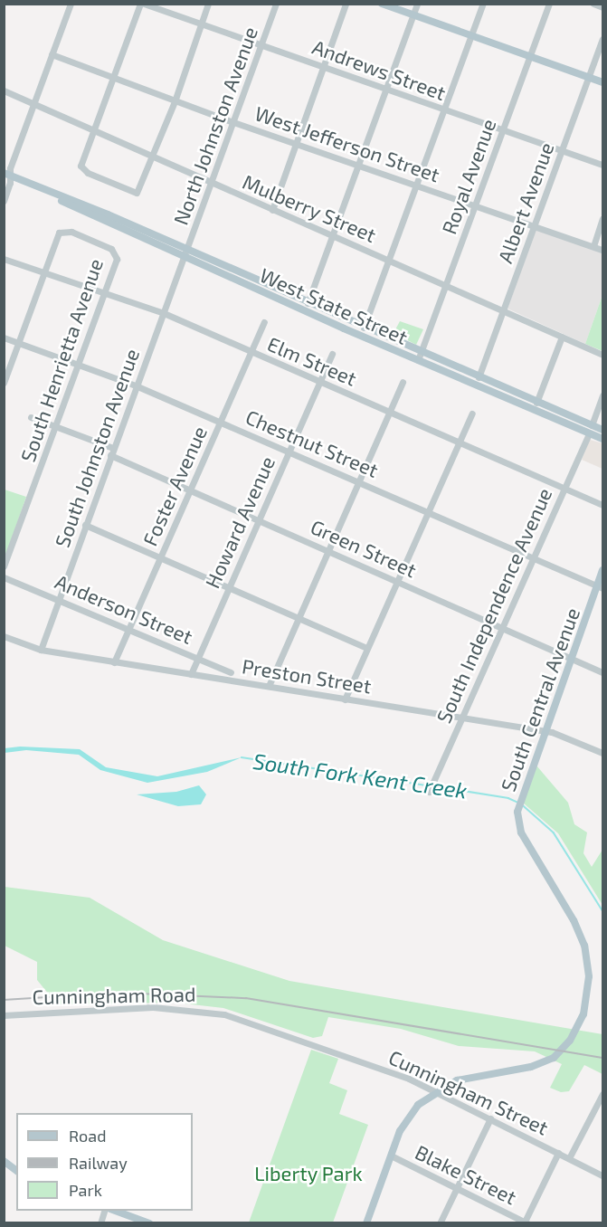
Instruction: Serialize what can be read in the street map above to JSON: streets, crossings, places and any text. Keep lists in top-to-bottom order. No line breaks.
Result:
{"streets":{"main road":["West State Street","South Central Avenue"],"street":["Andrews Street","North Johnston Avenue","West Jefferson Street","Royal Avenue","Albert Avenue","Mulberry Street","South Henrietta Avenue","Elm Street","Chestnut Street","South Johnston Avenue","Foster Avenue","Howard Avenue","Green Street","South Independence Avenue","Anderson Street","Preston Street","Cunningham Road","Cunningham Street","Blake Street"]},"crossings":[["Andrews Street","North Johnston Avenue"],["Andrews Street","Royal Avenue"],["Andrews Street","Albert Avenue"],["North Johnston Avenue","West Jefferson Street"],["North Johnston Avenue","Mulberry Street"],["North Johnston Avenue","West State Street"],["North Johnston Avenue","South Johnston Avenue"],["West Jefferson Street","Royal Avenue"],["West Jefferson Street","Albert Avenue"],["Royal Avenue","Mulberry Street"],["Royal Avenue","West State Street"],["Albert Avenue","Mulberry Street"],["Albert Avenue","West State Street"],["West State Street","South Johnston Avenue"],["West State Street","South Independence Avenue"],["South Henrietta Avenue","Elm Street"],["South Henrietta Avenue","Chestnut Street"],["Elm Street","South Johnston Avenue"],["Elm Street","Foster Avenue"],["Elm Street","Howard Avenue"],["Elm Street","South Independence Avenue"],["Chestnut Street","South Johnston Avenue"],["Chestnut Street","Foster Avenue"],["Chestnut Street","Howard Avenue"],["Chestnut Street","South Independence Avenue"],["Chestnut Street","South Central Avenue"],["South Johnston Avenue","Green Street"],["South Johnston Avenue","Anderson Street"],["South Johnston Avenue","Preston Street"],["Foster Avenue","Green Street"],["Foster Avenue","Anderson Street"],["Foster Avenue","Preston Street"],["Howard Avenue","Green Street"],["Howard Avenue","Anderson Street"],["Howard Avenue","Preston Street"],["Green Street","South Independence Avenue"],["Green Street","South Central Avenue"],["South Independence Avenue","Preston Street"],["Preston Street","South Central Avenue"],["South Central Avenue","Cunningham Street"],["South Central Avenue","Blake Street"],["Cunningham Road","Cunningham Street"]],"water":["South Fork Kent Creek"],"parks":["Liberty Park"],"legend":["Road","Railway","Park"]}
